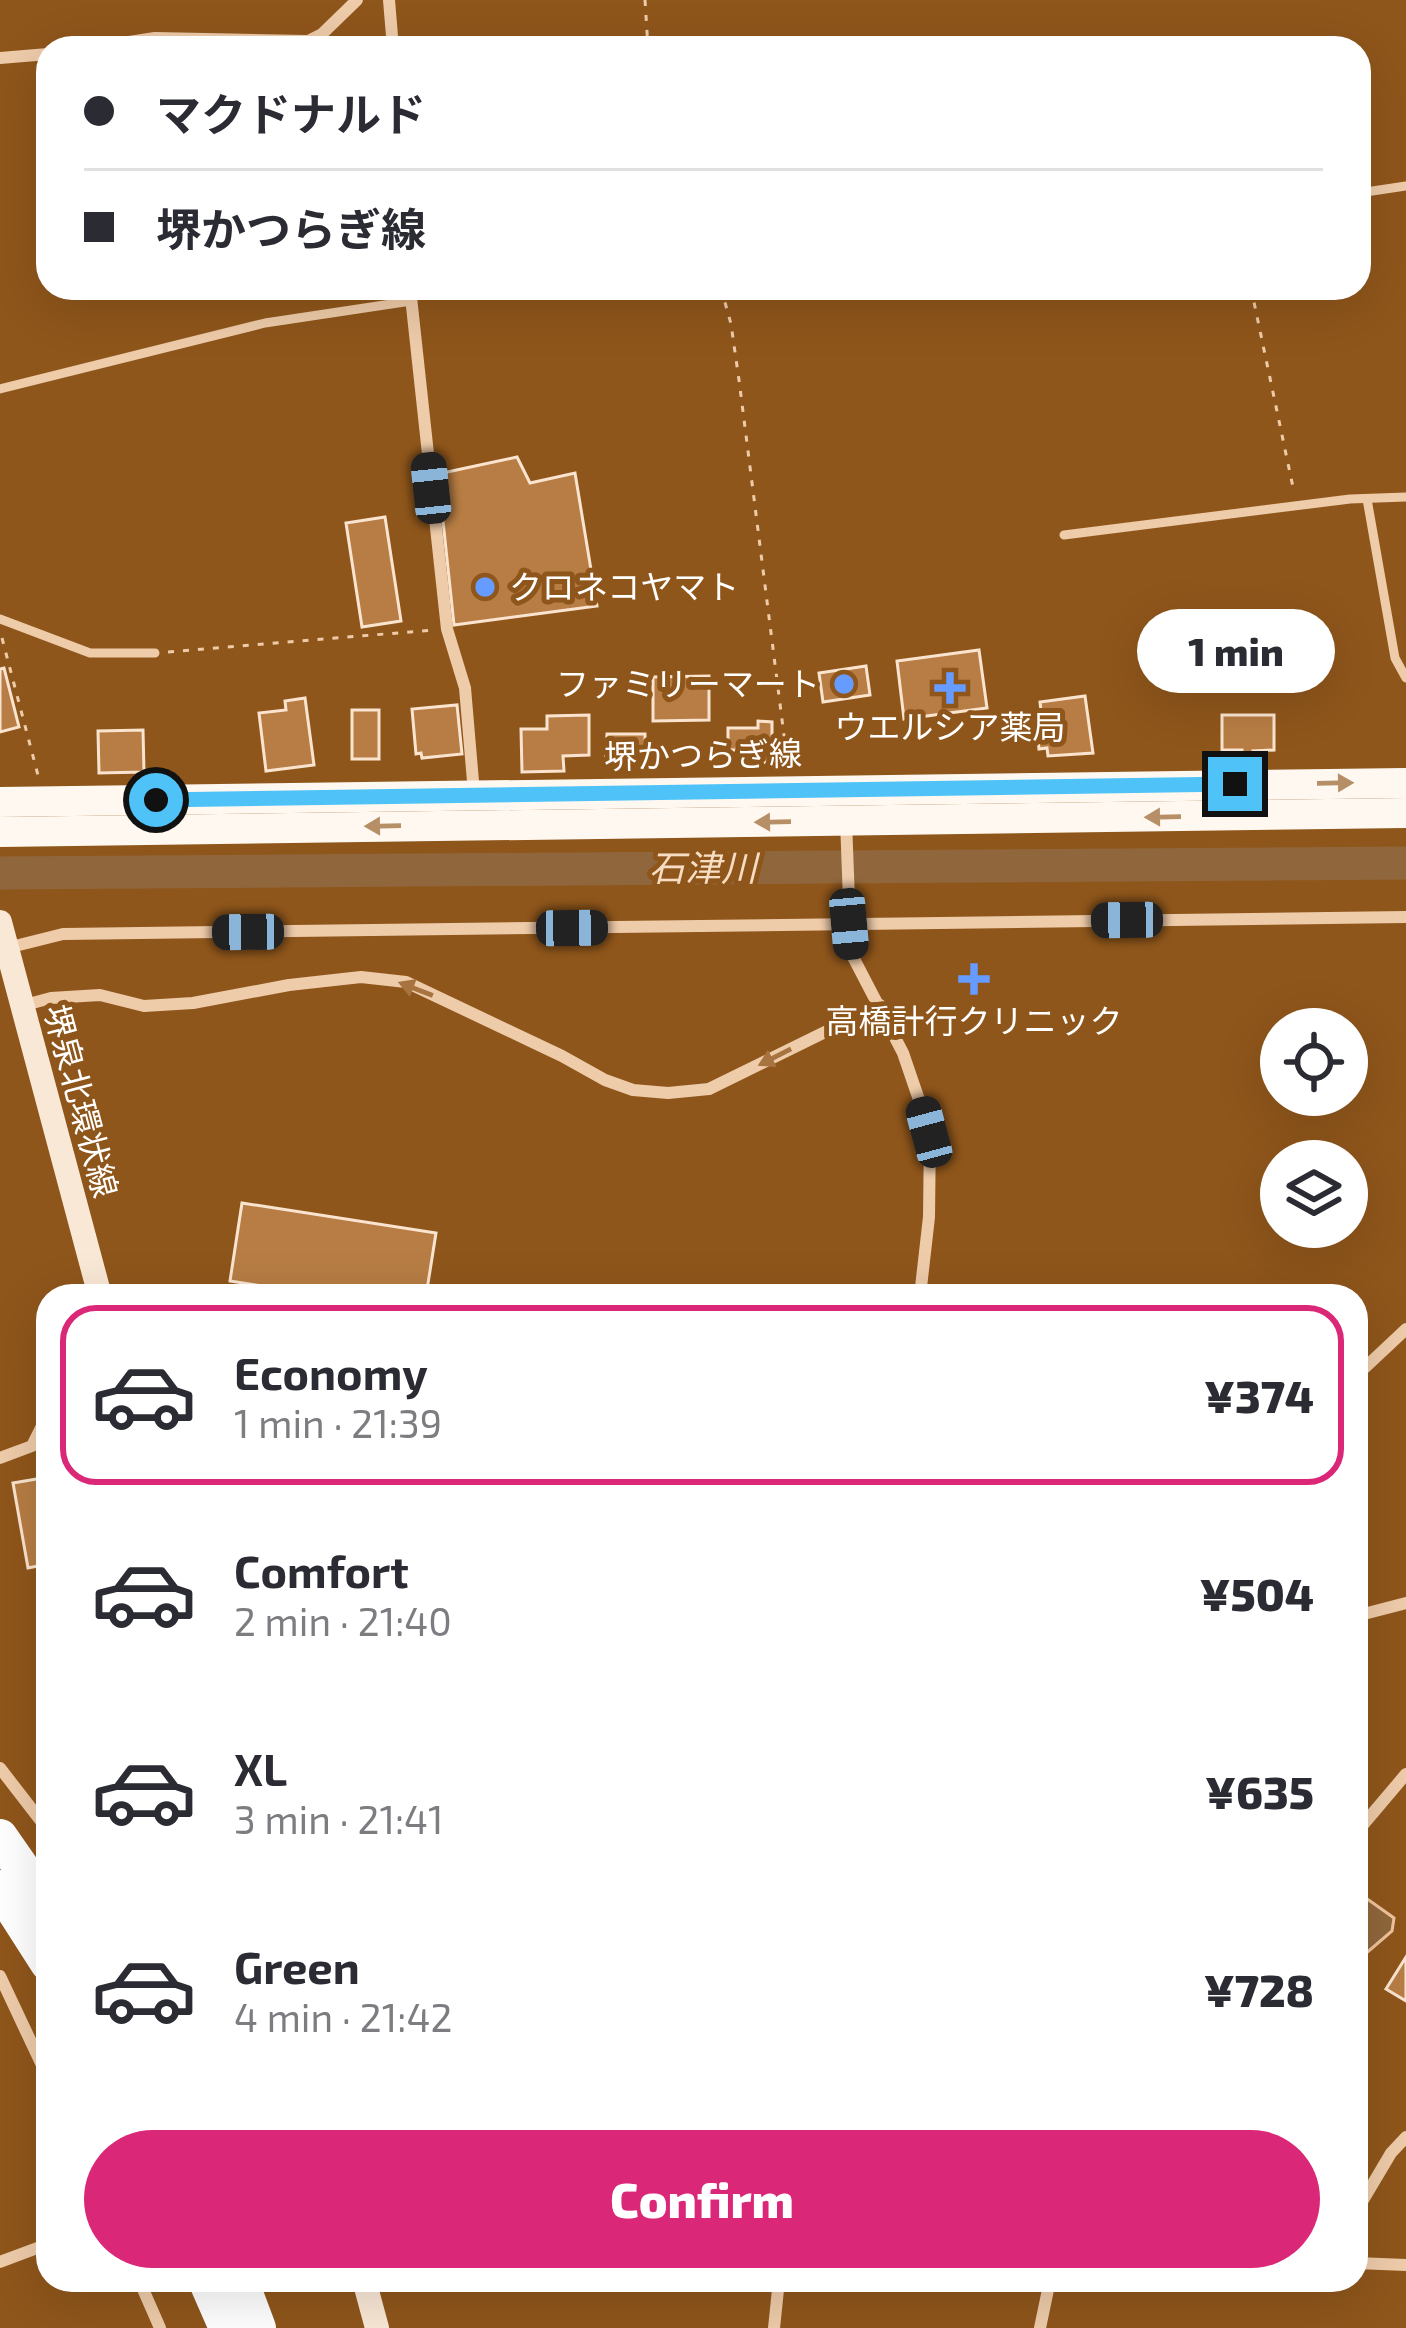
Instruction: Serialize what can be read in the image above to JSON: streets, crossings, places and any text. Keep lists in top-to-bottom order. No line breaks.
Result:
{"streets":{"main road":["堺かつらぎ線","堺泉北環状線"]},"water":["石津川"],"places":{"other":["クロネコヤマト","ファミリーマート"],"health":["ウエルシア薬局","高橋計行クリニック"]},"page":{"banner":["マクドナルド","堺かつらぎ線"],"bubble":"1 min","list":[{"name":"Economy","note":"1 min · 21:39","value":"¥374"},{"name":"Comfort","note":"2 min · 21:40","value":"¥504"},{"name":"XL","note":"3 min · 21:41","value":"¥635"},{"name":"Green","note":"4 min · 21:42","value":"¥728"}],"buttons":"Confirm"}}
